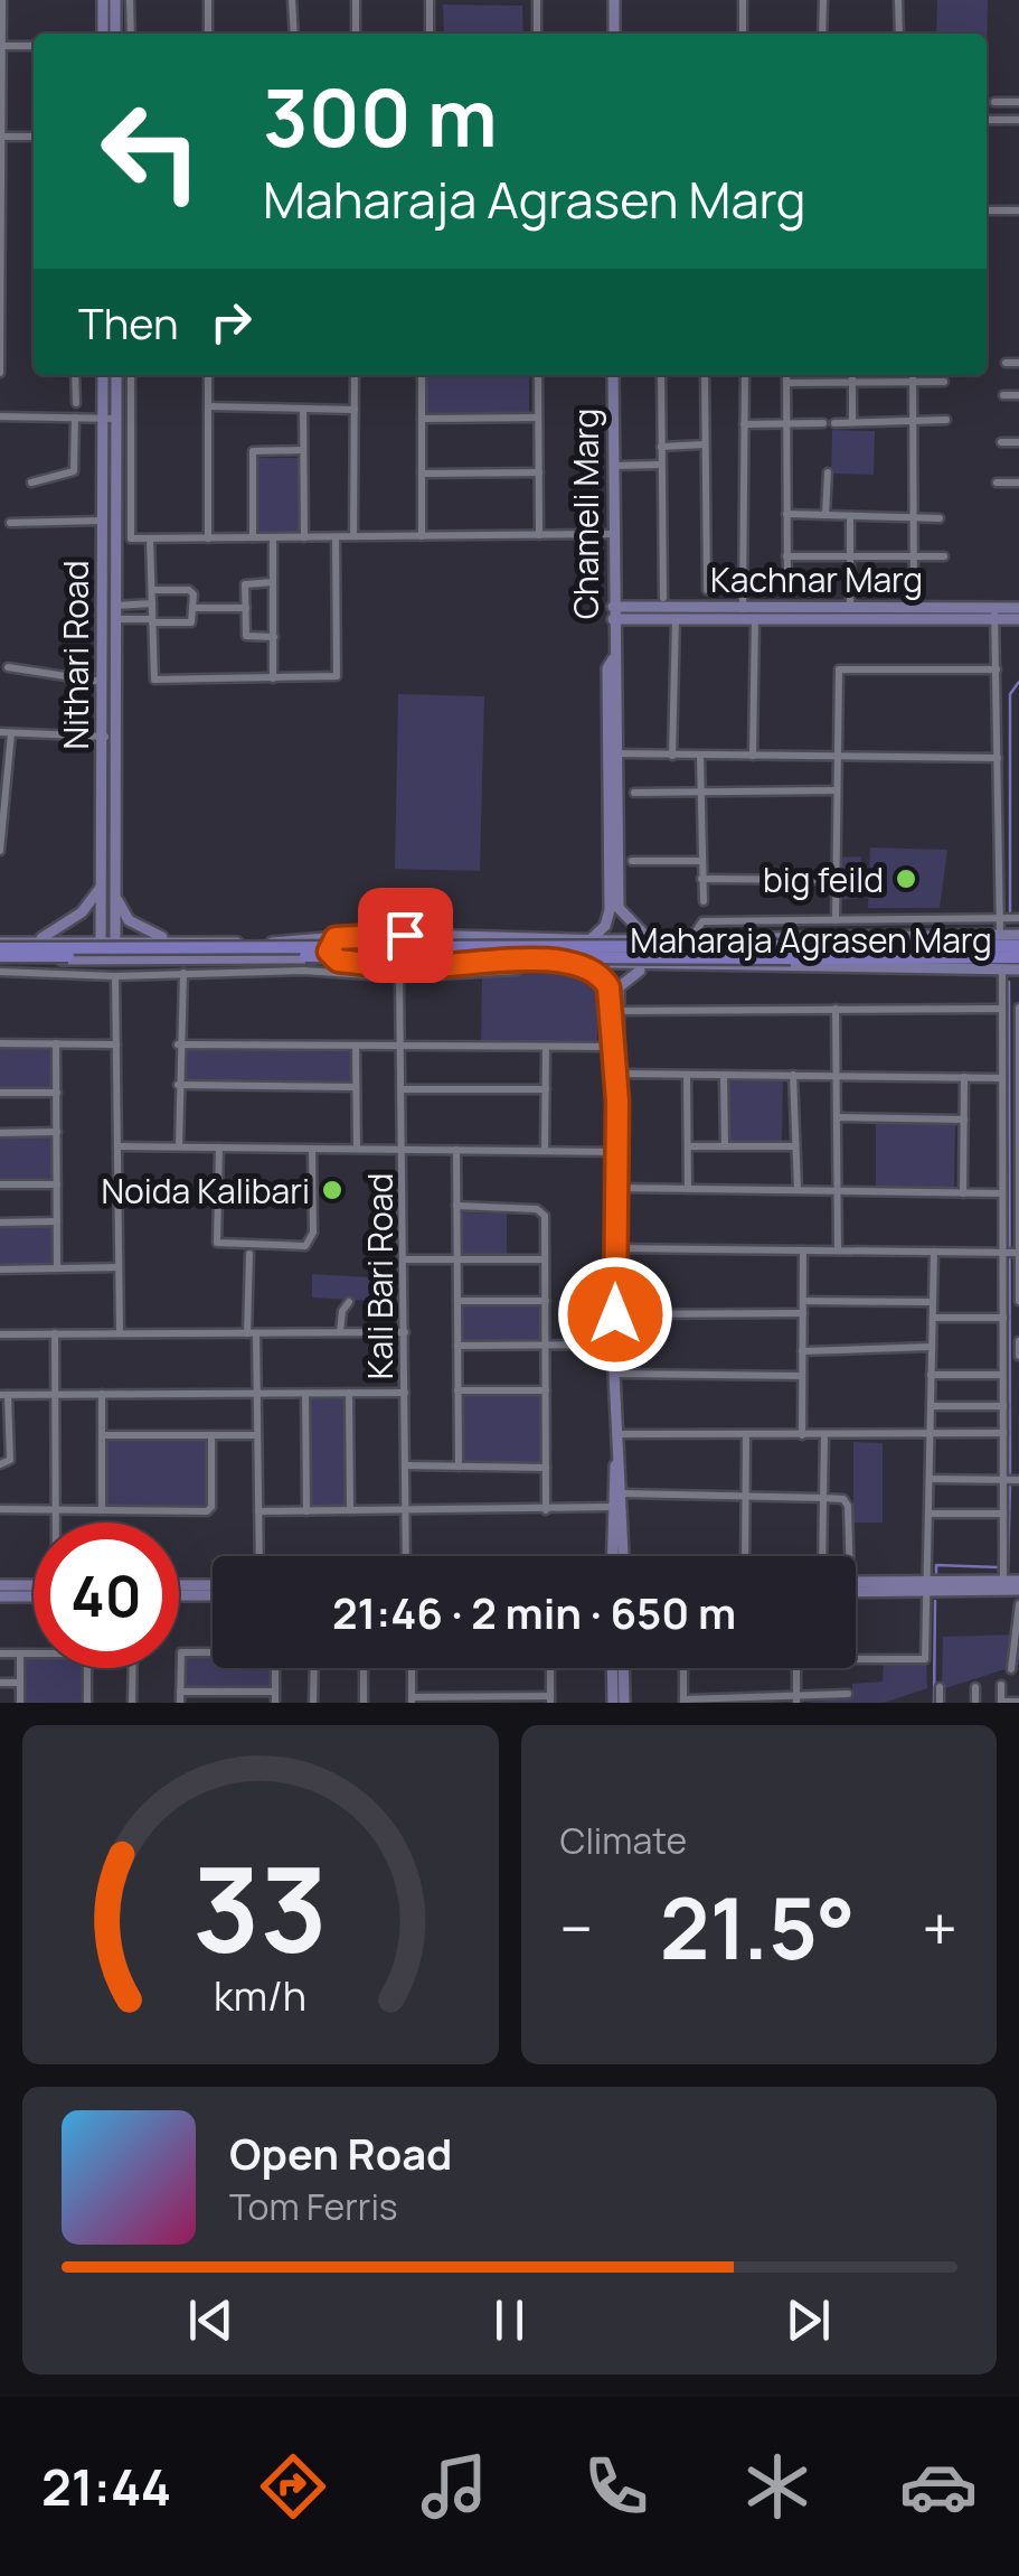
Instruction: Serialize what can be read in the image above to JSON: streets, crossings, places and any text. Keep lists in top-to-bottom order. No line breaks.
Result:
{"streets":{"street":["Chameli Marg","Kachnar Marg","Nithari Road","Maharaja Agrasen Marg","Kali Bari Road"]},"crossings":[["Chameli Marg","Kachnar Marg"],["Chameli Marg","Maharaja Agrasen Marg"],["Nithari Road","Maharaja Agrasen Marg"]],"places":["big feild","Noida Kalibari"],"page":{"turn":["300 m","Maharaja Agrasen Marg"],"then":"Then","limit":"40","trip":"21:46 · 2 min · 650 m","tile":"Climate","heat":["−","21.5°","+"],"song":["Open Road","Tom Ferris"],"tabs":"21:44","gauge":["33","km/h"]}}
